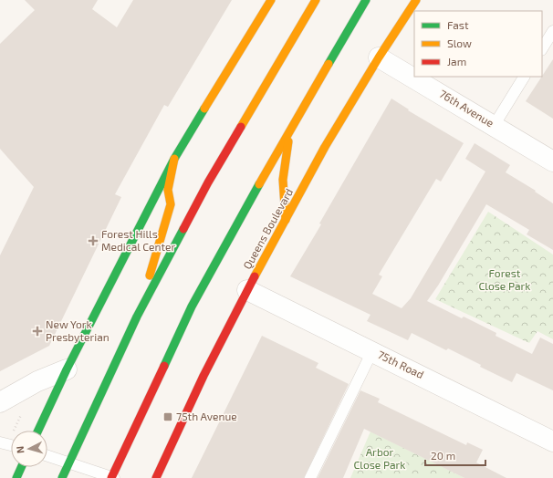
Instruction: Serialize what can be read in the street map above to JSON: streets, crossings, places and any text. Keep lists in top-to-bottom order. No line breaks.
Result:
{"streets":{"main road":["Queens Boulevard"],"street":["76th Avenue","75th Road"]},"crossings":[["76th Avenue","Queens Boulevard"],["Queens Boulevard","75th Road"]],"parks":["Forest Close Park","Arbor Close Park"],"places":{"health":["Forest Hills Medical Center","New York Presbyterian"],"transit":["75th Avenue"]},"legend":["Fast","Slow","Jam"],"scale_bar":"20 m","north":"left"}
